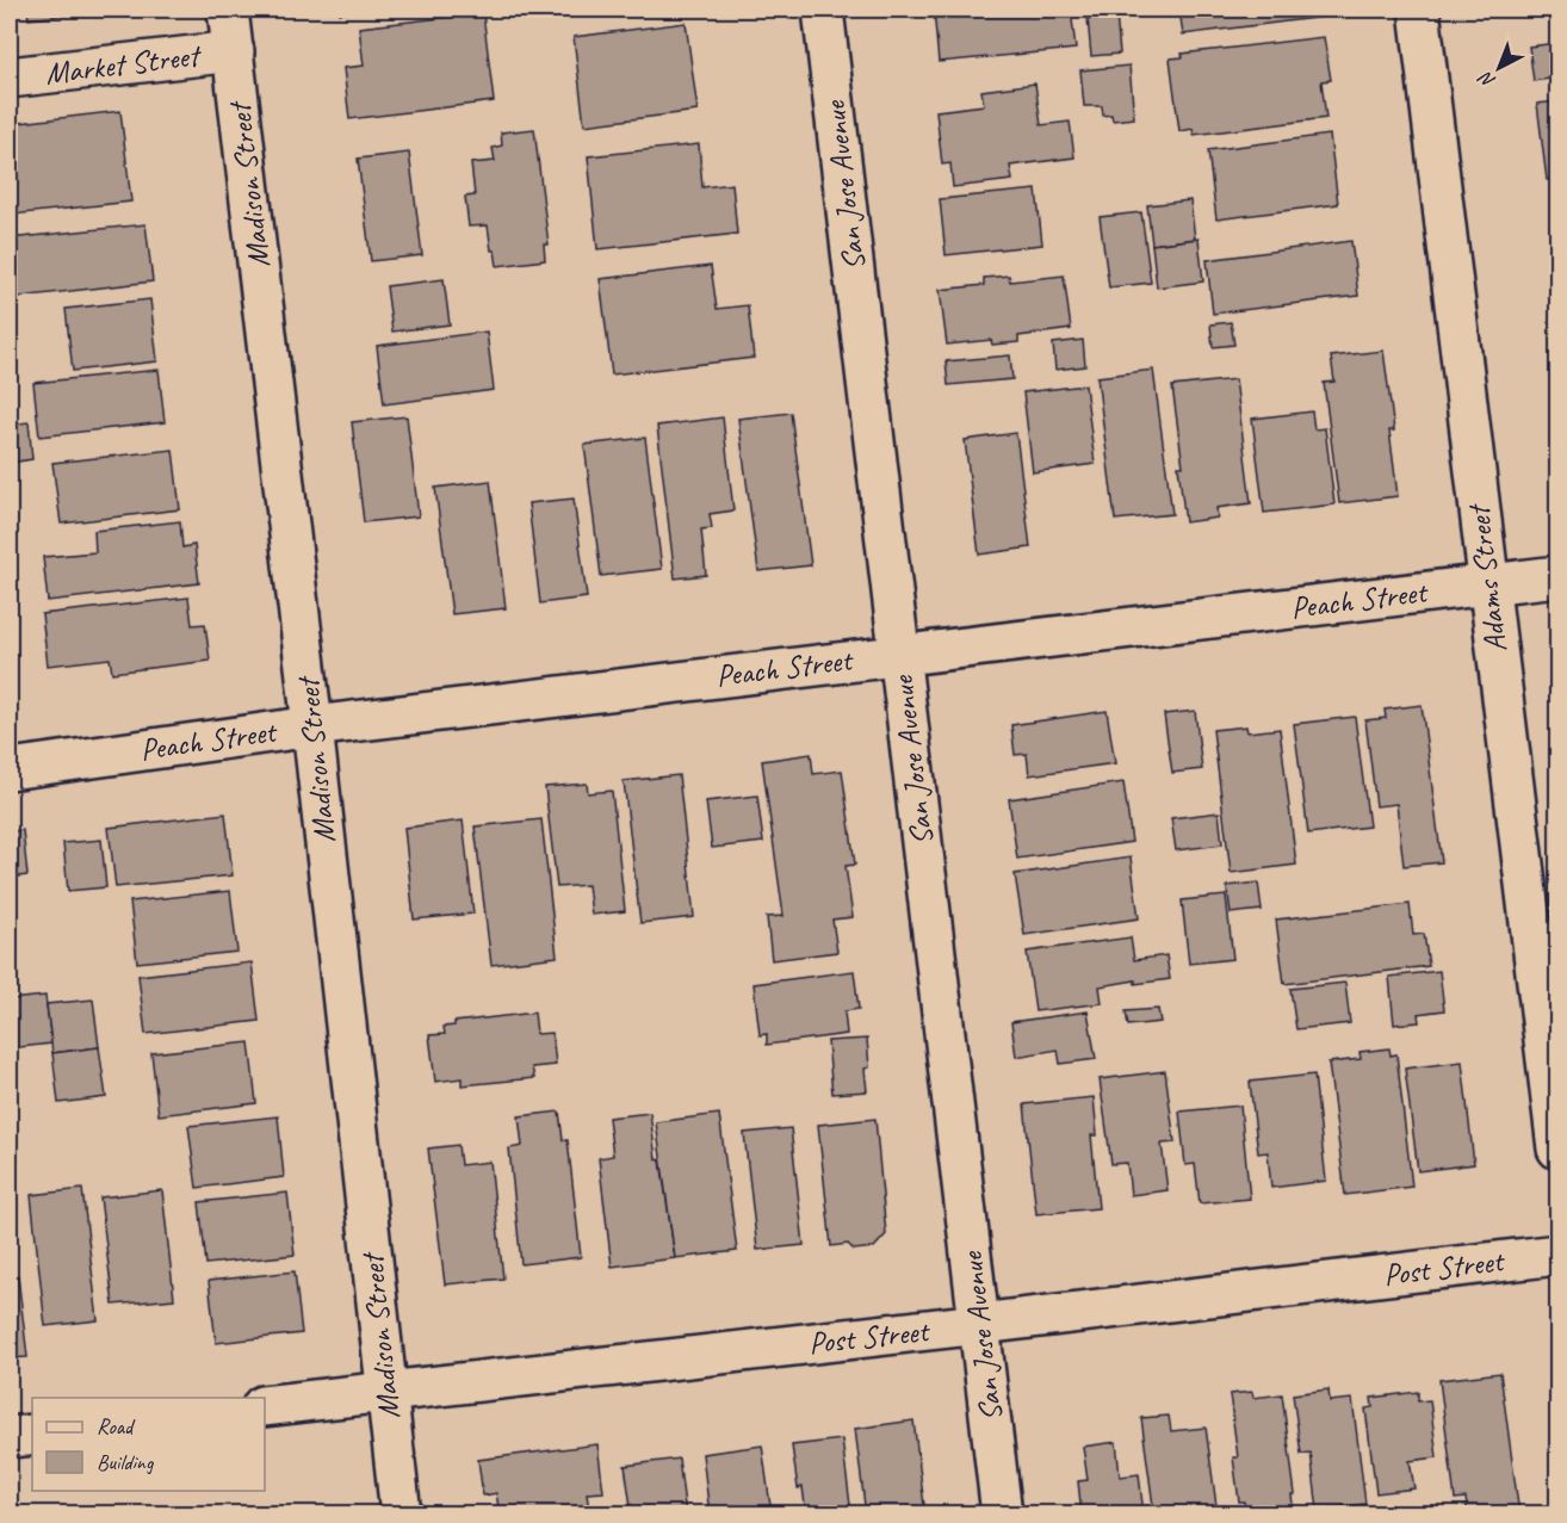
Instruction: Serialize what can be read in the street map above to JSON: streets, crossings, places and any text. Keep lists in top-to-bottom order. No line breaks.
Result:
{"streets":{"street":["Market Street","Madison Street","San Jose Avenue","Adams Street","Peach Street","Post Street"]},"crossings":[["Market Street","Madison Street"],["Madison Street","Peach Street"],["Madison Street","Post Street"],["San Jose Avenue","Peach Street"],["San Jose Avenue","Post Street"],["Adams Street","Peach Street"]],"legend":["Road","Building"],"north":"bottom left"}
